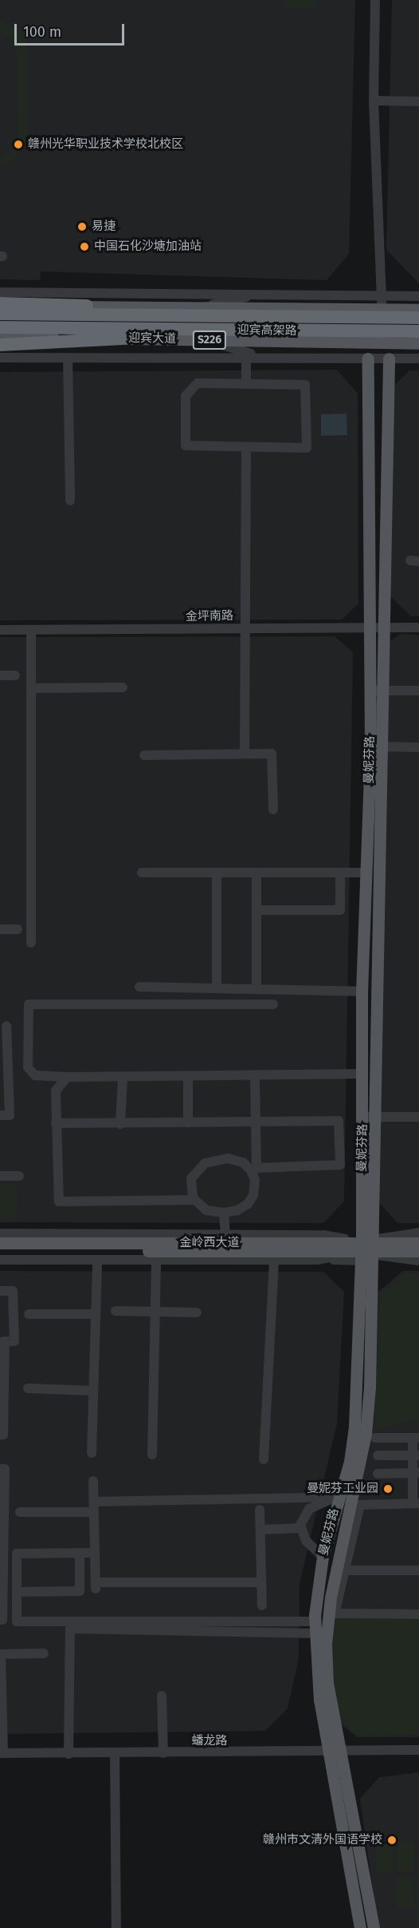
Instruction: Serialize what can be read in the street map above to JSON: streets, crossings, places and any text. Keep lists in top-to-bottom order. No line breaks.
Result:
{"streets":{"highway":["迎宾高架路"],"main road":["迎宾大道","S226","曼妮芬路","金岭西大道"],"street":["金坪南路","蟠龙路"]},"crossings":[["迎宾大道","曼妮芬路"],["金坪南路","曼妮芬路"],["曼妮芬路","金岭西大道"],["曼妮芬路","蟠龙路"]],"places":["赣州光华职业技术学校北校区","易捷","中国石化沙塘加油站","曼妮芬工业园","赣州市文清外国语学校"],"scale_bar":"100 m"}
